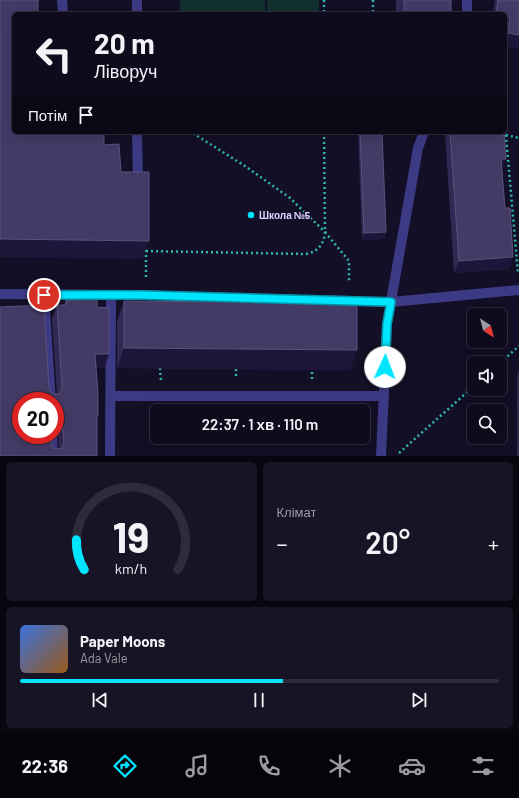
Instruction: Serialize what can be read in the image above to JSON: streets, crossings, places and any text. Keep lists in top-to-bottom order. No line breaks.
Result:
{"places":["Школа №5"],"north":"bottom right","page":{"turn":["20 m","Ліворуч"],"then":"Потім","limit":"20","trip":"22:37 · 1 хв · 110 m","tile":"Клімат","heat":["−","20°","+"],"song":["Paper Moons","Ada Vale"],"tabs":"22:36","gauge":["19","km/h"]}}
